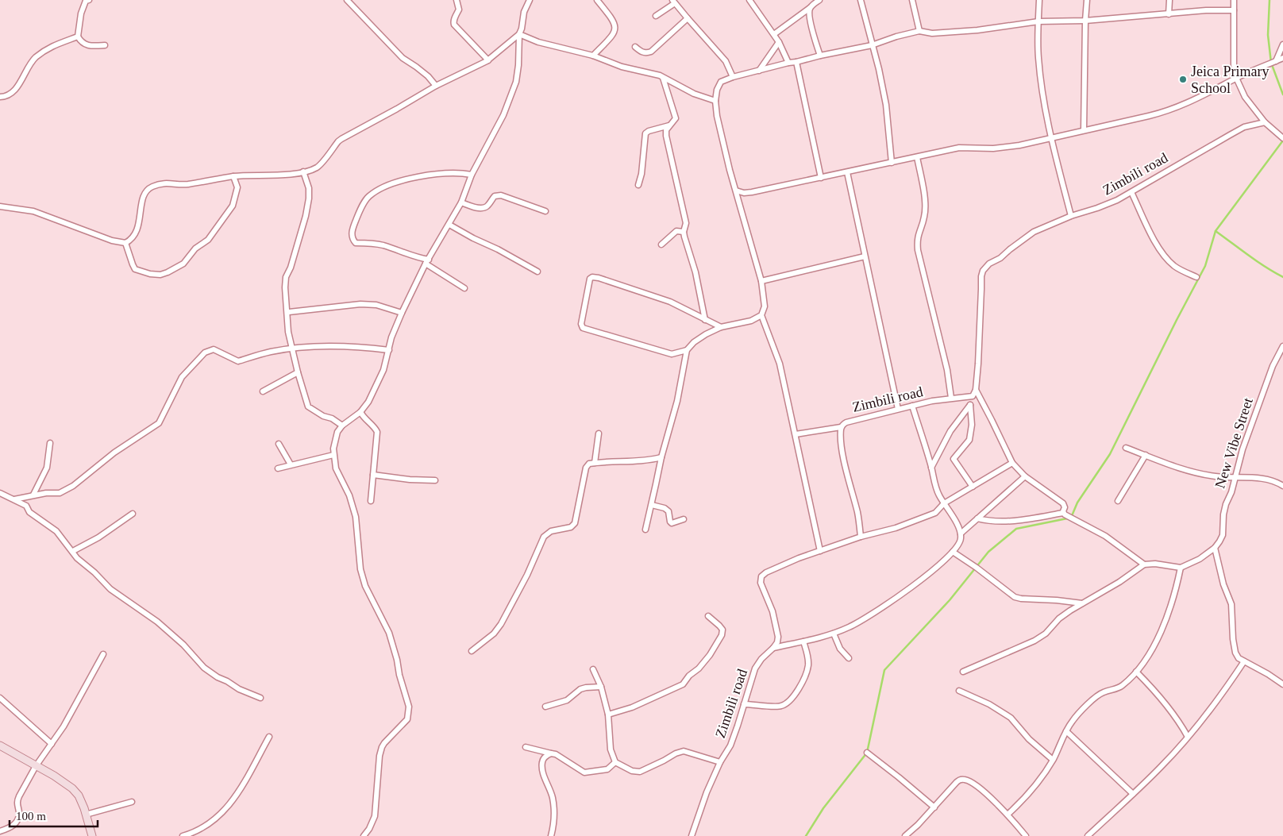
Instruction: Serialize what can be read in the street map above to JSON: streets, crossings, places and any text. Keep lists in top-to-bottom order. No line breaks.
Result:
{"streets":{"street":["Zimbili road","New Vibe Street"]},"places":["Jeica Primary School"],"scale_bar":"100 m"}
